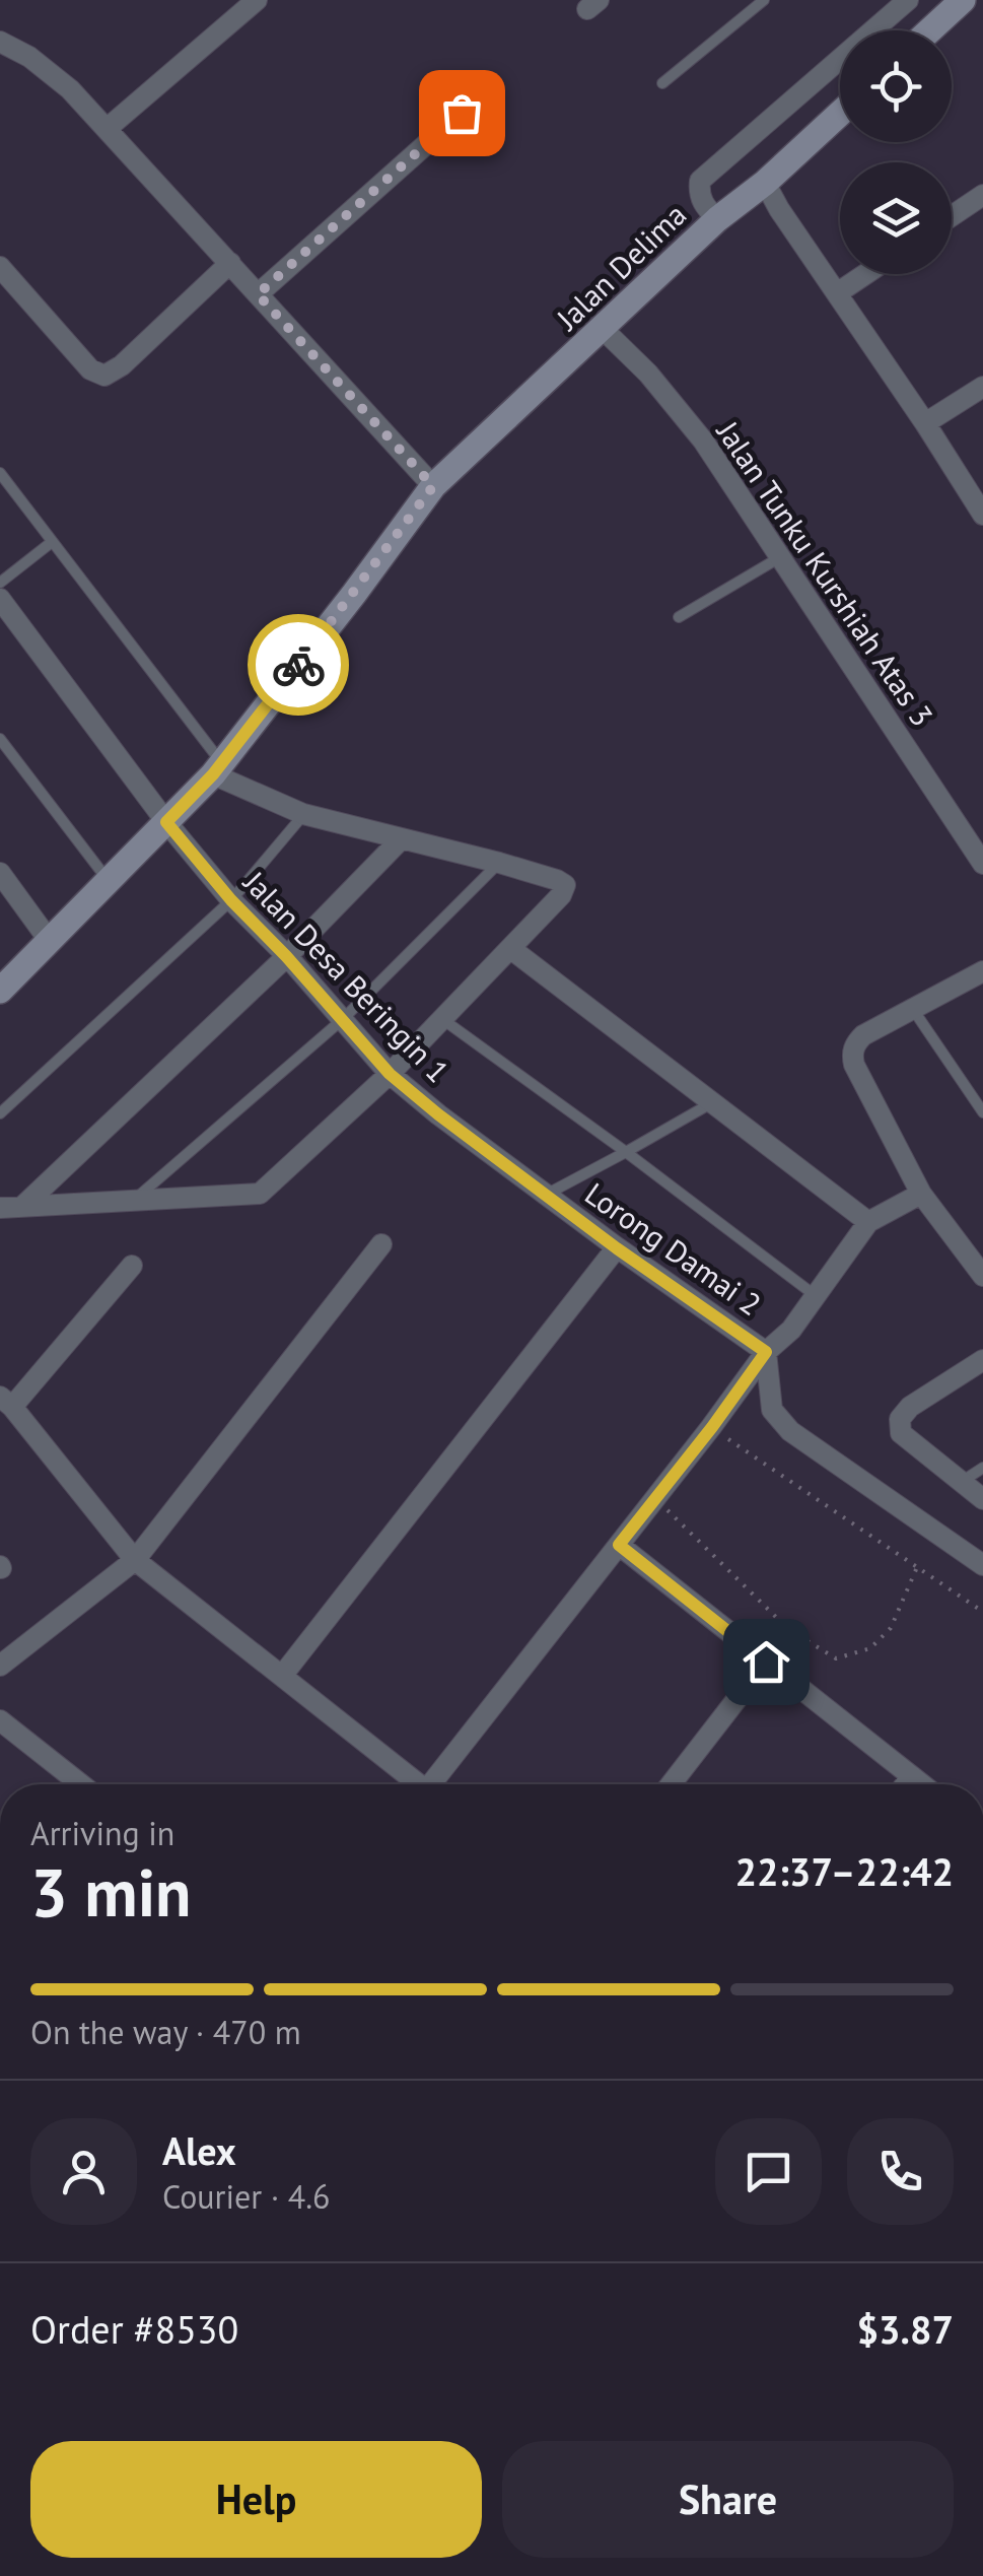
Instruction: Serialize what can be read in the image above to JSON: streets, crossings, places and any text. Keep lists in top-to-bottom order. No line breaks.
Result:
{"streets":{"main road":["Jalan Delima"],"street":["Jalan Tunku Kurshiah Atas 3","Jalan Desa Beringin 1","Lorong Damai 2"]},"crossings":[["Jalan Delima","Jalan Tunku Kurshiah Atas 3"],["Jalan Delima","Jalan Desa Beringin 1"],["Jalan Desa Beringin 1","Lorong Damai 2"]],"page":{"heading":["3 min","Arriving in","22:37–22:42"],"panel":["Alex","Courier · 4.6","Order #8530","$3.87"],"bar":"On the way · 470 m","buttons":["Help","Share"]}}
